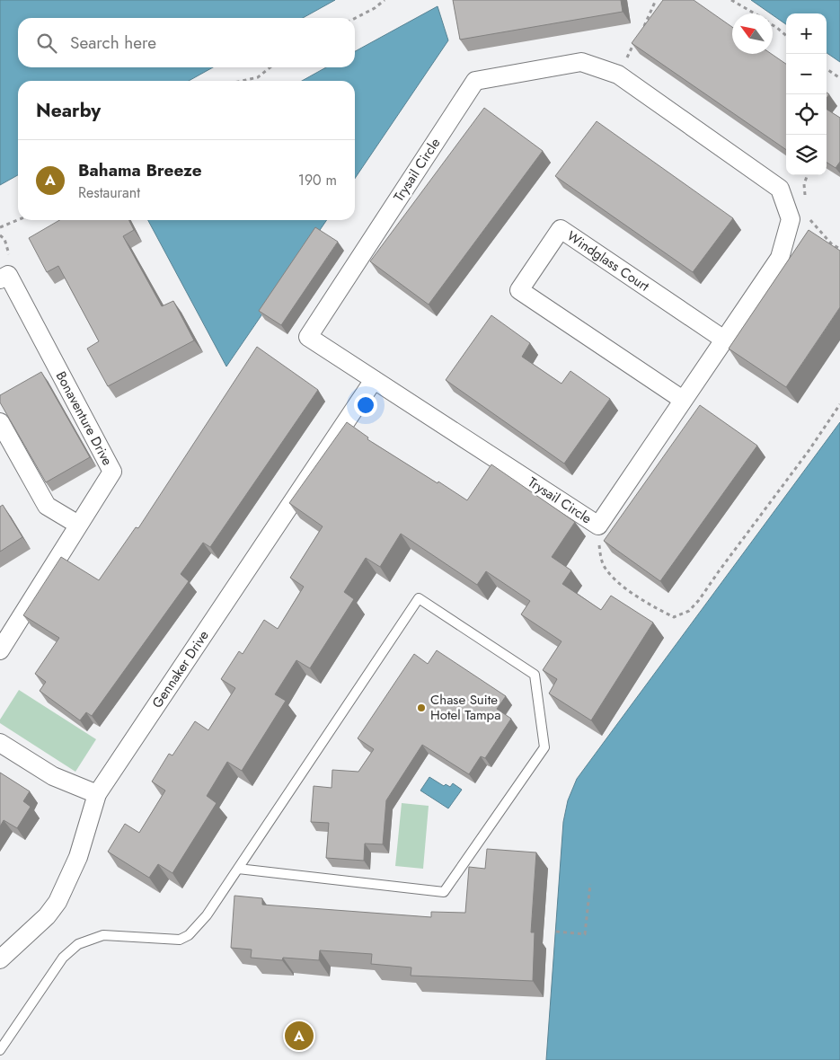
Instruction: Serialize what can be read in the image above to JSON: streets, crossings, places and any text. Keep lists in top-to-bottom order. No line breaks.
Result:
{"streets":{"street":["Trysail Circle","Windglass Court","Bonaventure Drive","Gennaker Drive"]},"crossings":[["Trysail Circle","Windglass Court"],["Trysail Circle","Gennaker Drive"]],"places":["Chase Suite Hotel Tampa"],"north":"top left","page":{"map_buttons":["+","−"],"search":"Search here","heading":"Nearby","list":[{"mark":"A","name":"Bahama Breeze","note":"Restaurant","value":"190 m"}],"pins":"A"}}
